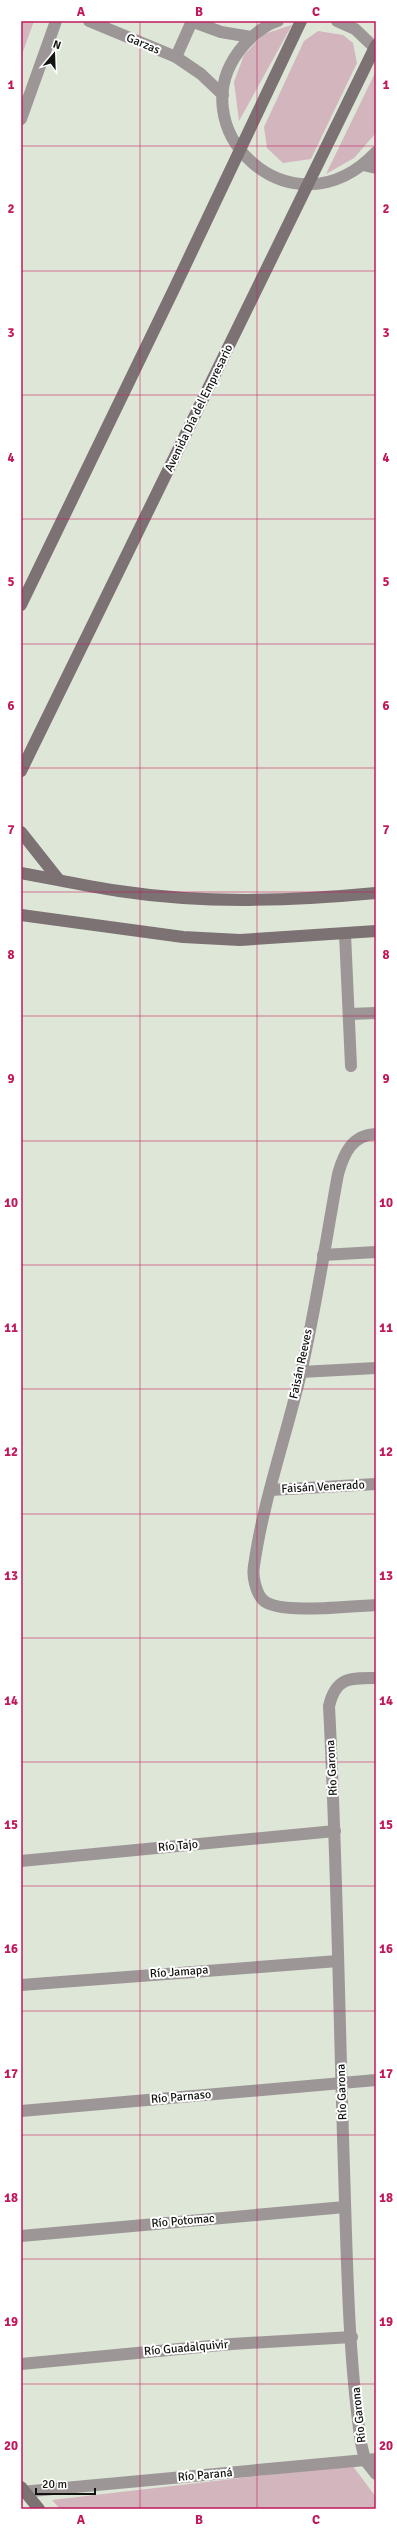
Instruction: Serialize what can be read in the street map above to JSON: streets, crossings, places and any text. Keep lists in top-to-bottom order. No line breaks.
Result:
{"streets":{"street":["Garzas","Avenida Día del Empresario","Faisán Reeves","Faisán Venerado","Río Garona","Río Tajo","Río Jamapa","Río Parnaso","Río Potomac","Río Guadalquivir","Río Paraná"]},"crossings":[["Faisán Reeves","Faisán Venerado"],["Río Garona","Río Tajo"],["Río Garona","Río Jamapa"],["Río Garona","Río Parnaso"],["Río Garona","Río Potomac"],["Río Garona","Río Guadalquivir"],["Río Garona","Río Paraná"]],"scale_bar":"20 m","north":"top","grid":{"columns":["A","B","C"],"rows":["1","2","3","4","5","6","7","8","9","10","11","12","13","14","15","16","17","18","19","20"]}}
